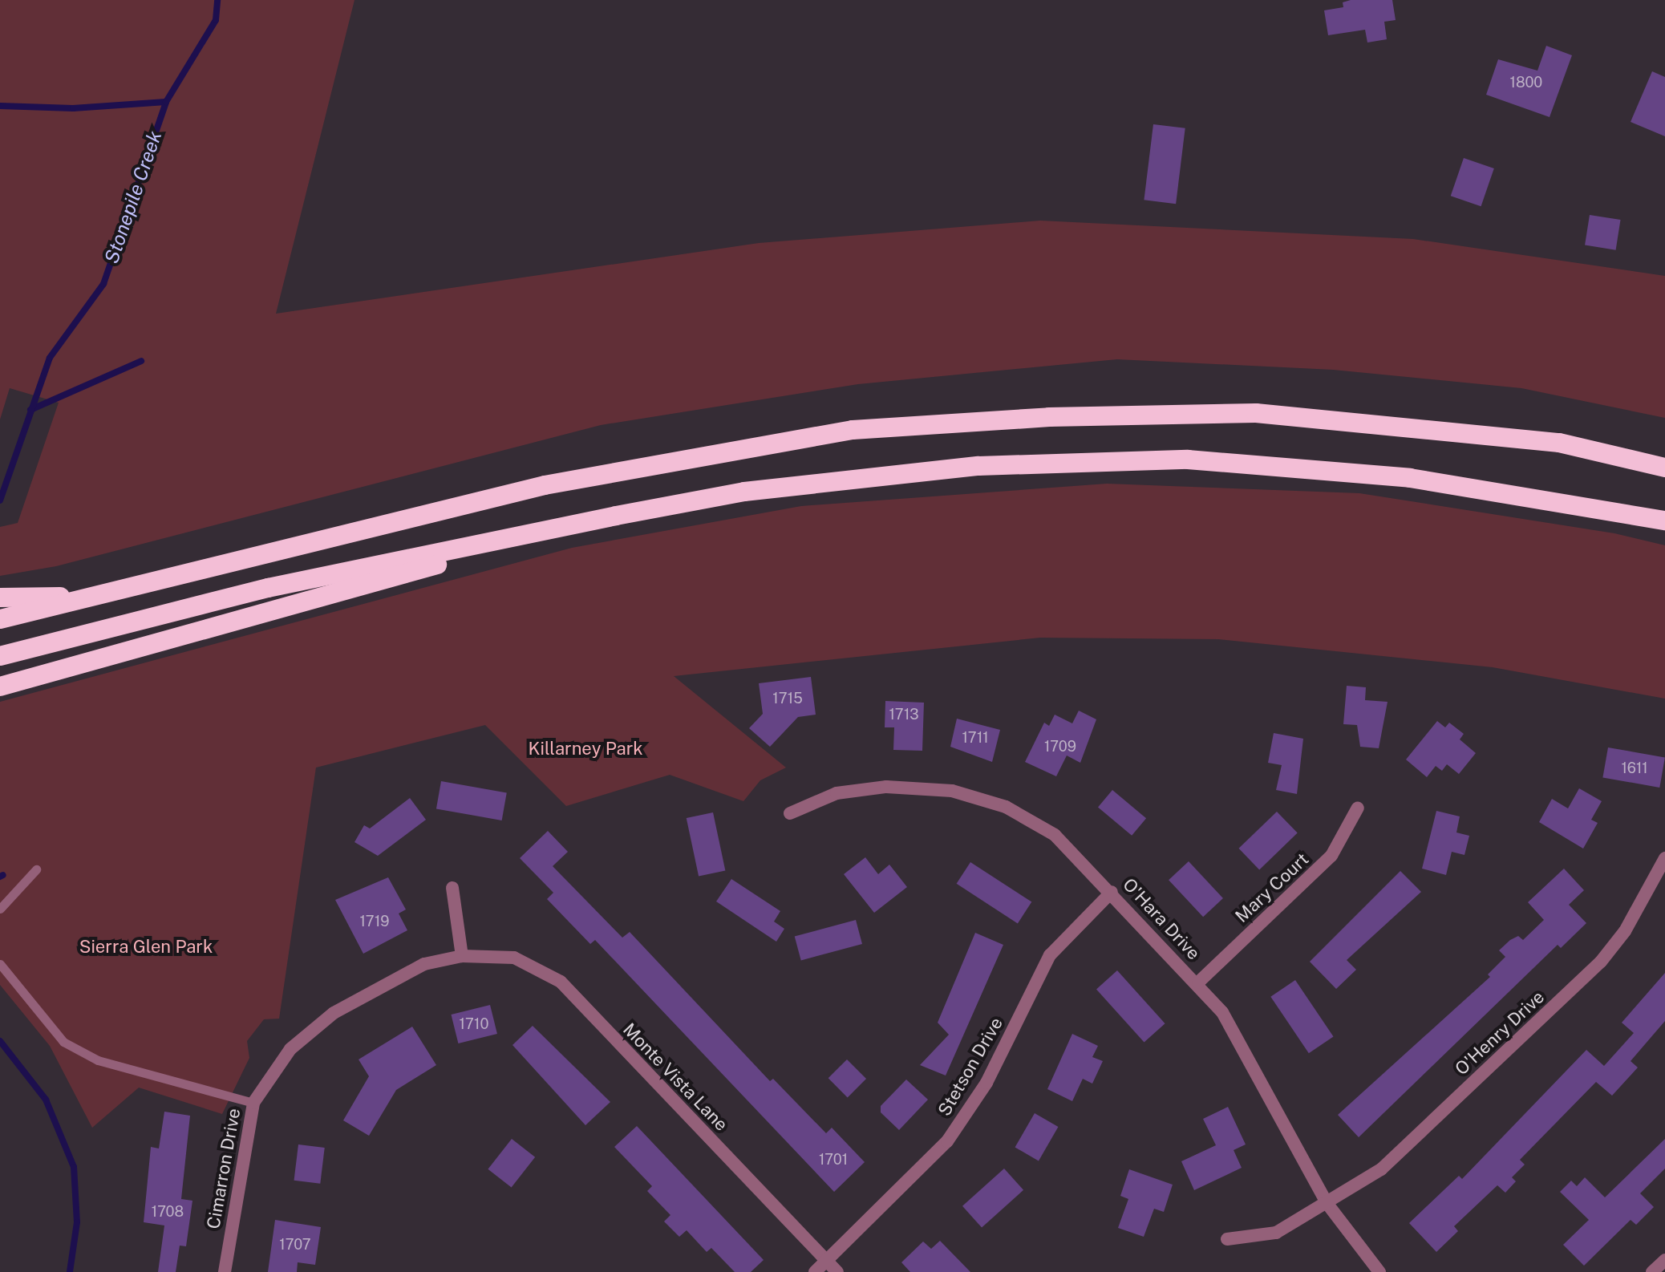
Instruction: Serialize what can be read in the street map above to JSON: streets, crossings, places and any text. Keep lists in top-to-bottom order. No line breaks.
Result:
{"streets":{"street":["Mary Court","O'Hara Drive","O'Henry Drive","Stetson Drive","Monte Vista Lane","Cimarron Drive"]},"crossings":[["Mary Court","O'Hara Drive"],["O'Hara Drive","O'Henry Drive"],["O'Hara Drive","Stetson Drive"],["Stetson Drive","Monte Vista Lane"],["Monte Vista Lane","Cimarron Drive"]],"water":["Stonepile Creek"],"parks":["Killarney Park","Sierra Glen Park"],"house_numbers":["1800","1715","1713","1711","1709","1611","1719","1710","1701","1708","1707"]}
